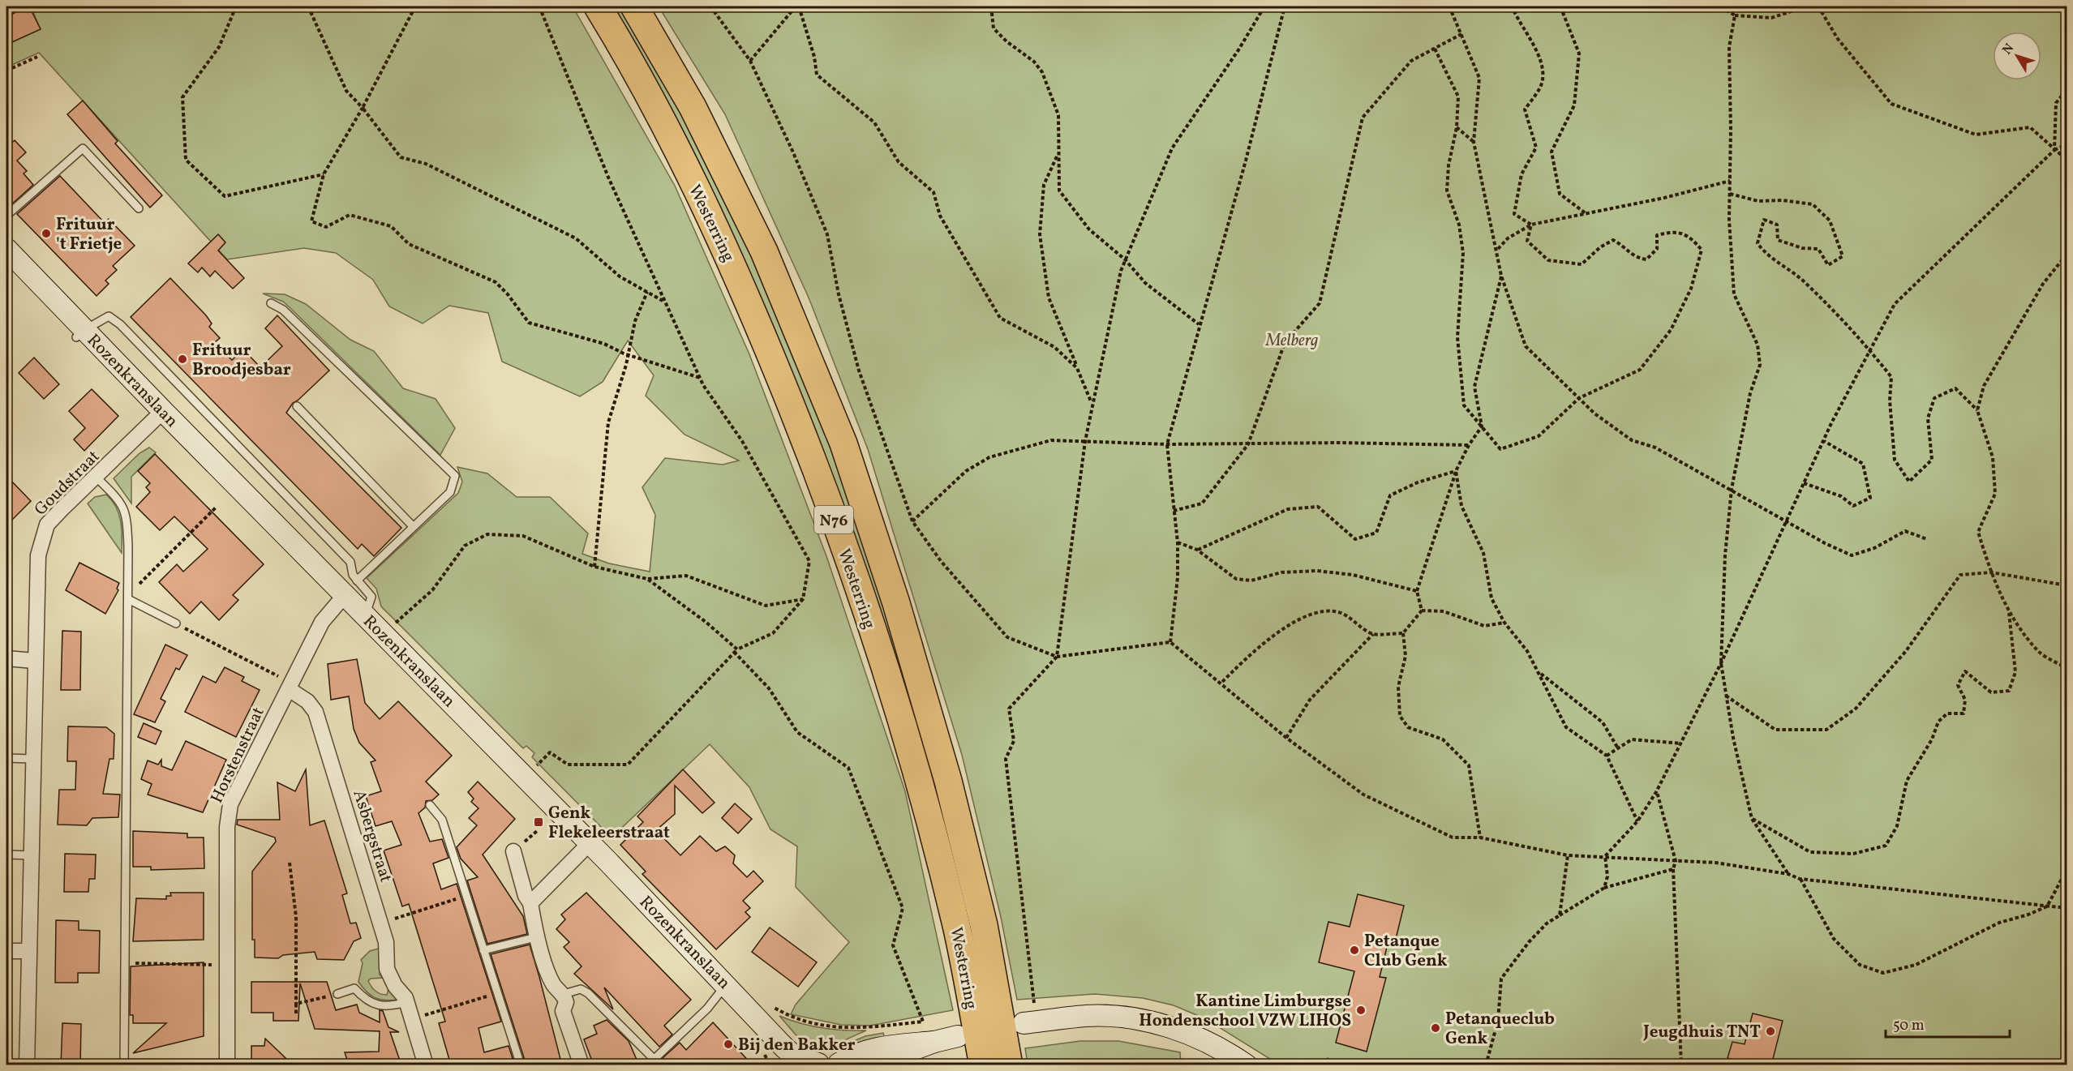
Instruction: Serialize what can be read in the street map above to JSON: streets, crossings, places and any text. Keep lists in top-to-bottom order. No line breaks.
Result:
{"streets":{"highway":["Westerring","N76"],"street":["Rozenkranslaan","Goudstraat","Horstenstraat","Asbergstraat"]},"crossings":[["Rozenkranslaan","Goudstraat"],["Rozenkranslaan","Horstenstraat"],["Horstenstraat","Asbergstraat"]],"parks":["Melberg"],"places":{"other":["Frituur 't Frietje","Frituur Broodjesbar","Petanque Club Genk","Kantine Limburgse Hondenschool VZW LIHOS","Petanqueclub Genk","Jeugdhuis TNT","Bij den Bakker"],"transit":["Genk Flekeleerstraat"]},"scale_bar":"50 m","north":"top left"}
